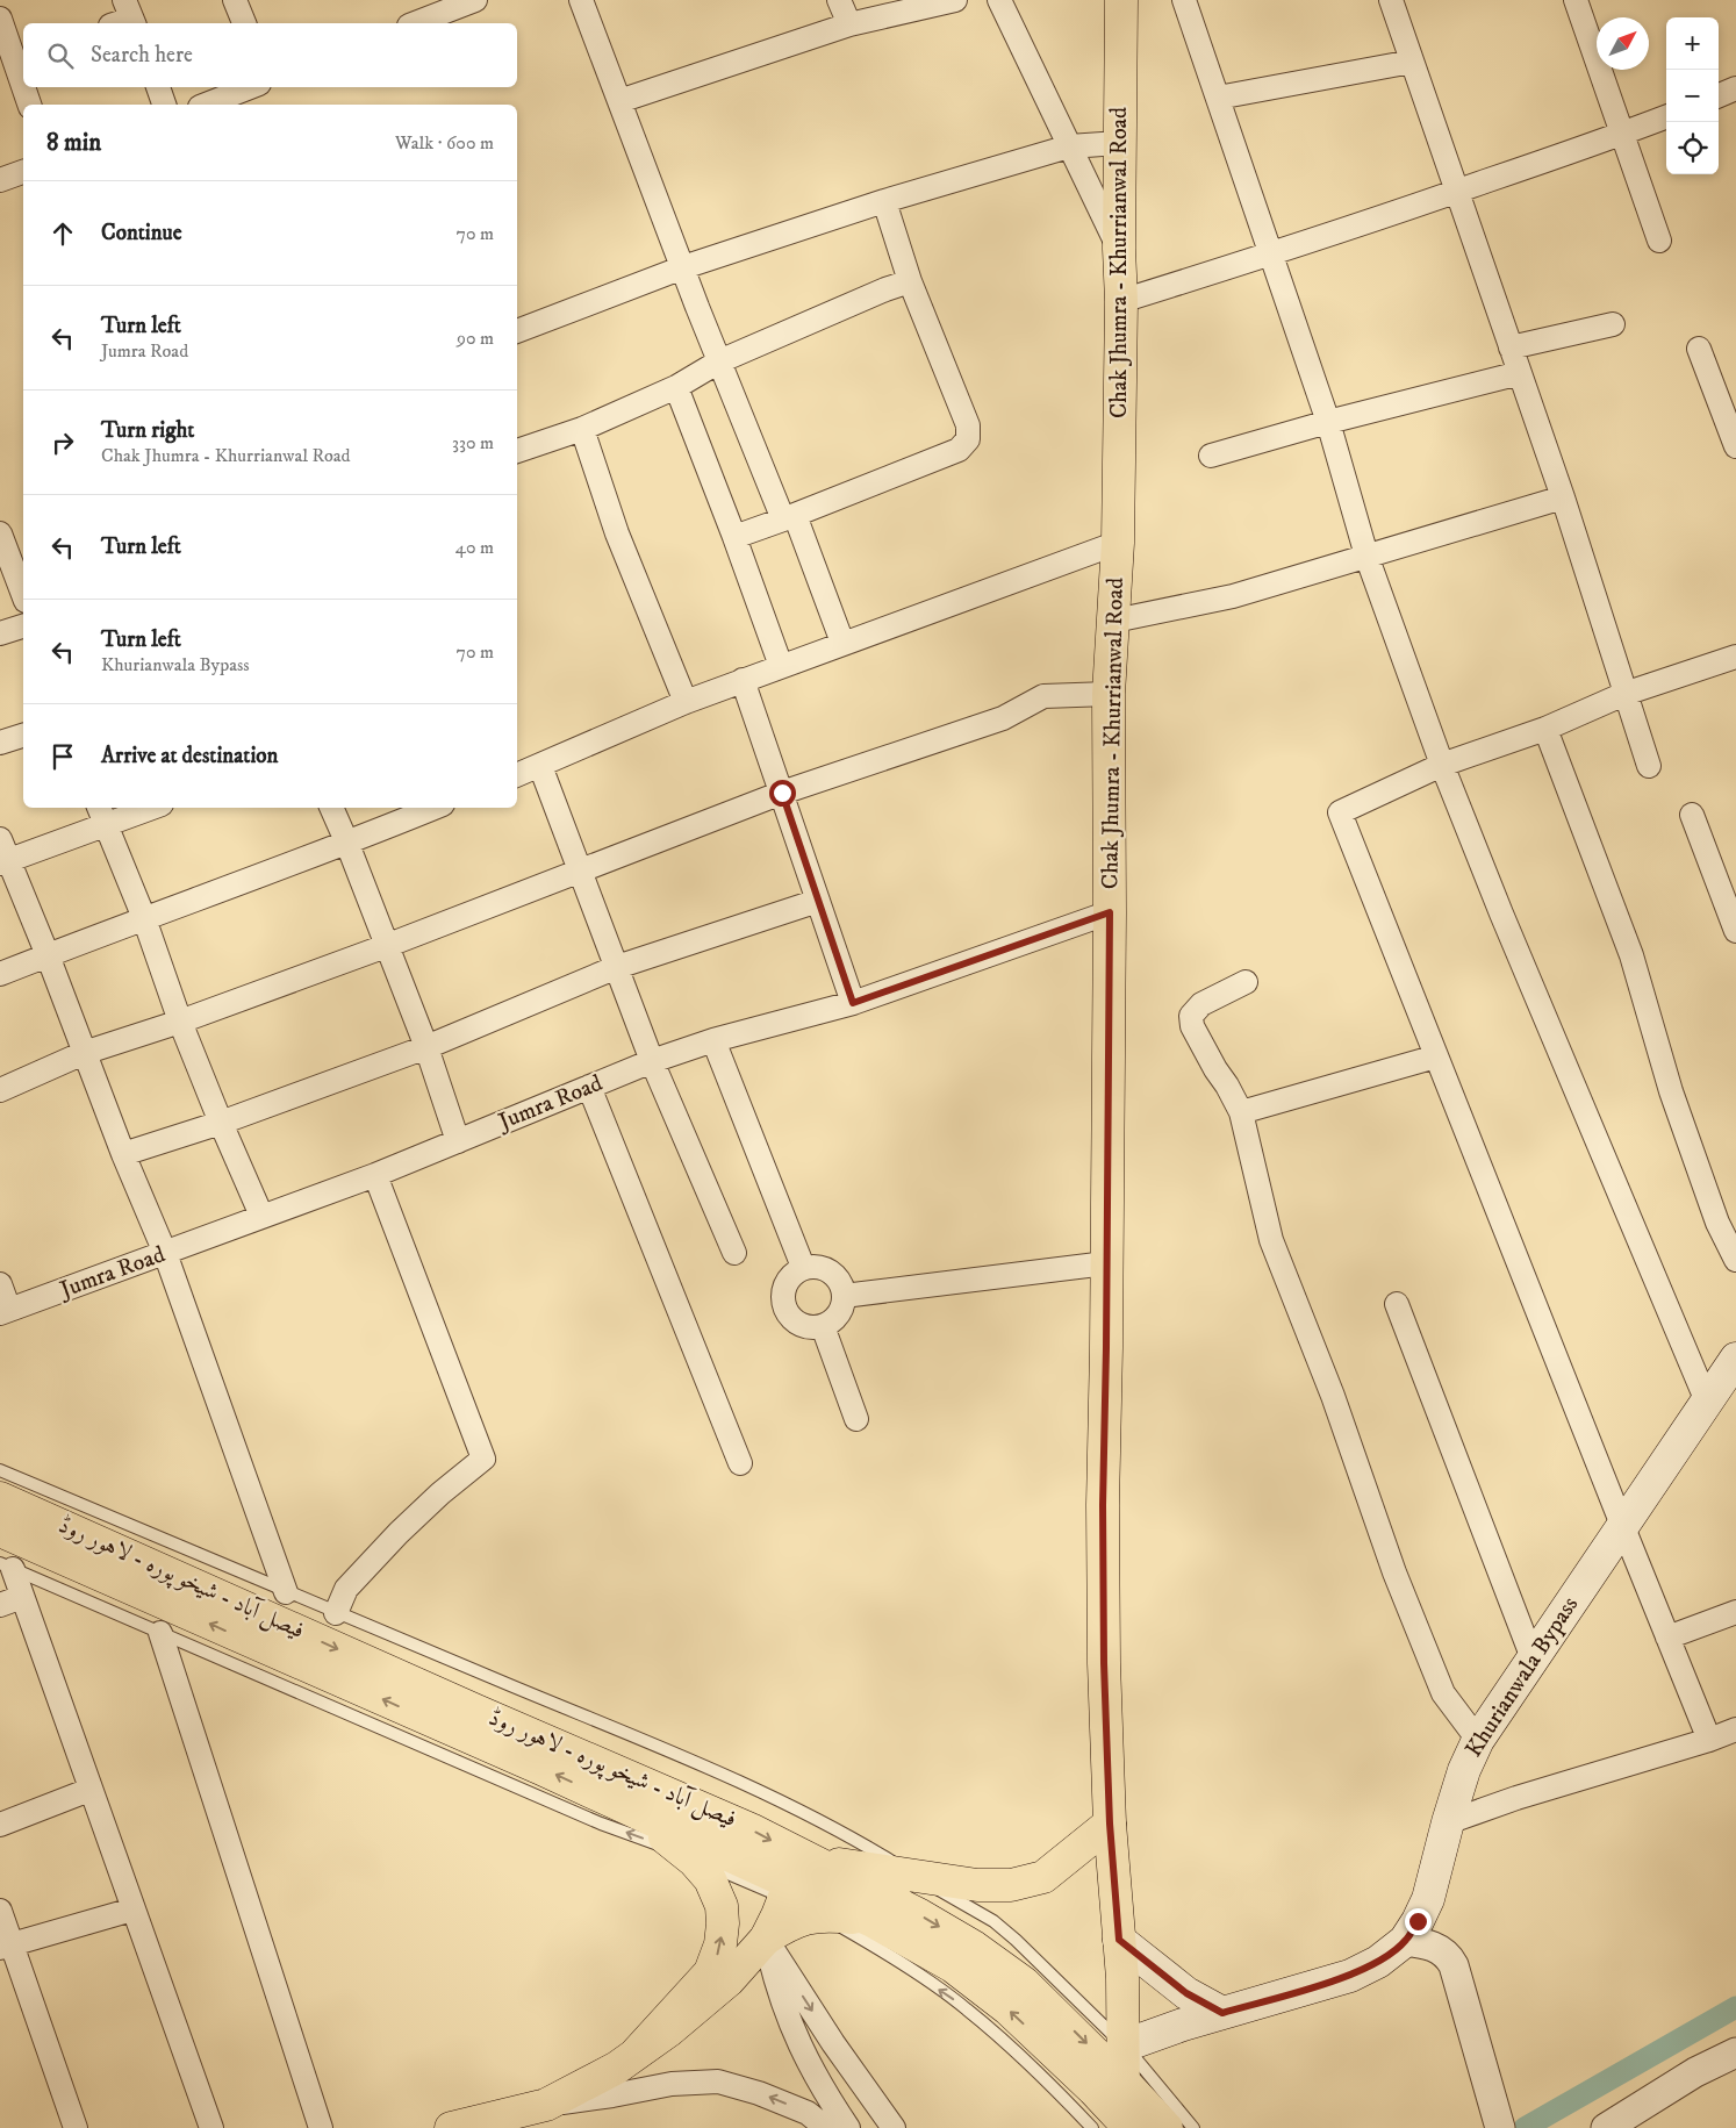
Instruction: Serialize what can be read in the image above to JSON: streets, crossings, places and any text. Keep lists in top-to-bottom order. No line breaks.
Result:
{"streets":{"main road":["Chak Jhumra - Khurrianwal Road","فیصل آباد - شیخو پورہ - لاہور روڈ","Khurianwala Bypass"],"street":["Jumra Road"]},"crossings":[["Chak Jhumra - Khurrianwal Road","Jumra Road"],["Chak Jhumra - Khurrianwal Road","فیصل آباد - شیخو پورہ - لاہور روڈ"],["Chak Jhumra - Khurrianwal Road","Khurianwala Bypass"]],"north":"top right","page":{"map_buttons":["+","−"],"search":"Search here","heading":["8 min","Walk · 600 m"],"list":[["Continue","70 m"],["Turn left","Jumra Road","90 m"],["Turn right","Chak Jhumra - Khurrianwal Road","330 m"],["Turn left","40 m"],["Turn left","Khurianwala Bypass","70 m"],"Arrive at destination"]}}
